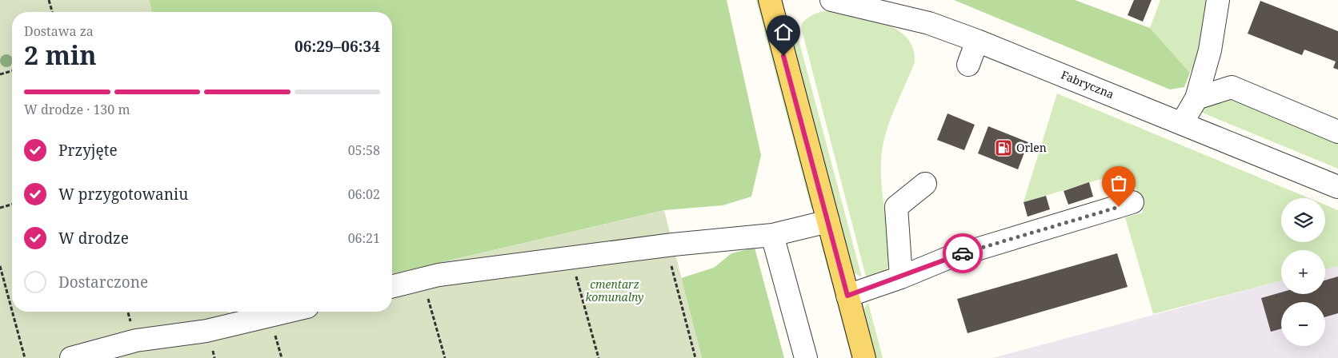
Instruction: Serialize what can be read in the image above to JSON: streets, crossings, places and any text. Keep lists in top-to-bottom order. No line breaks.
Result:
{"streets":{"street":["Fabryczna"]},"parks":["cmentarz komunalny"],"places":{"fuel station":["Orlen"]},"page":{"heading":["2 min","Dostawa za","06:29–06:34"],"bar":"W drodze · 130 m","list":[["Przyjęte","05:58"],["W przygotowaniu","06:02"],["W drodze","06:21"],"Dostarczone"],"map_buttons":["+","−"]}}
